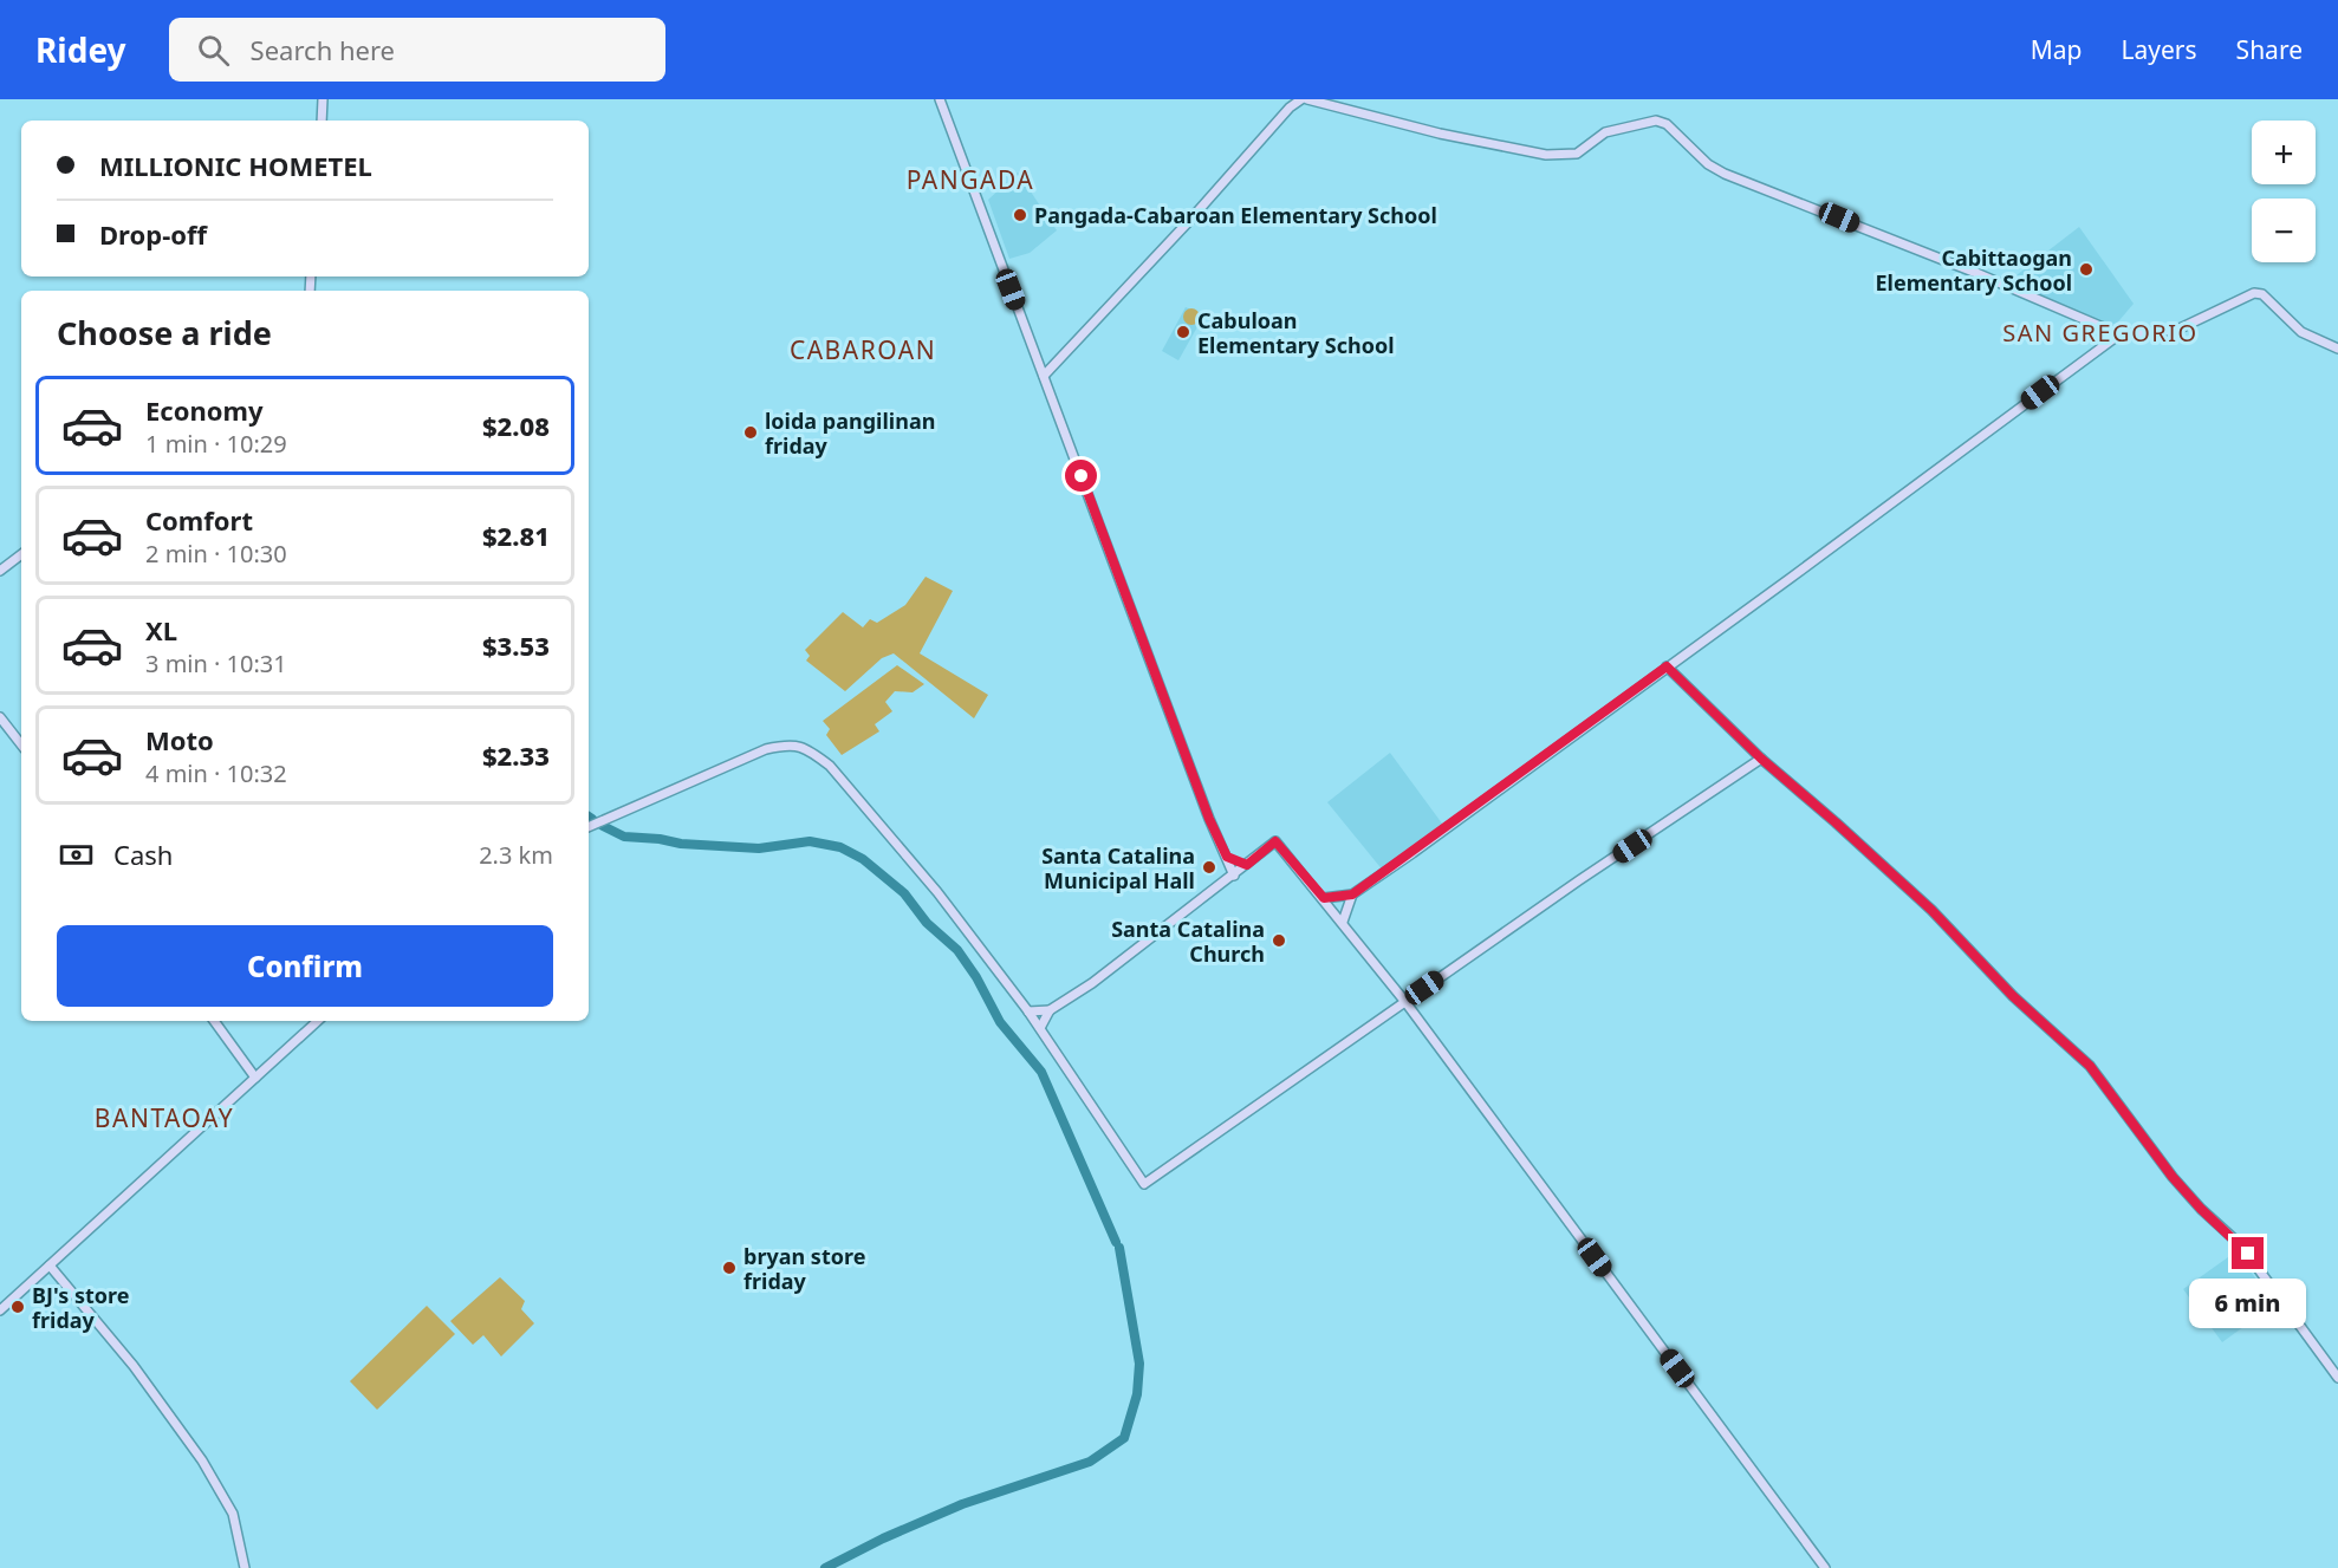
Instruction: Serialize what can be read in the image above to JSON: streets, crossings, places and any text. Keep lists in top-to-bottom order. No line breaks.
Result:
{"districts":["PANGADA","SAN GREGORIO","CABAROAN","BANTAOAY"],"places":["Pangada-Cabaroan Elementary School","Cabittaogan Elementary School","Cabuloan Elementary School","loida pangilinan friday","Santa Catalina Municipal Hall","Santa Catalina Church","bryan store friday","BJ's store friday"],"page":{"header":"Ridey","search":"Search here","nav":["Map","Layers","Share"],"map_buttons":["+","−"],"banner":["MILLIONIC HOMETEL","Drop-off"],"heading":"Choose a ride","list":[{"name":"Economy","note":"1 min · 10:29","value":"$2.08"},{"name":"Comfort","note":"2 min · 10:30","value":"$2.81"},{"name":"XL","note":"3 min · 10:31","value":"$3.53"},{"name":"Moto","note":"4 min · 10:32","value":"$2.33"}],"pay":["Cash","2.3 km"],"buttons":"Confirm","bubble":"6 min"}}
